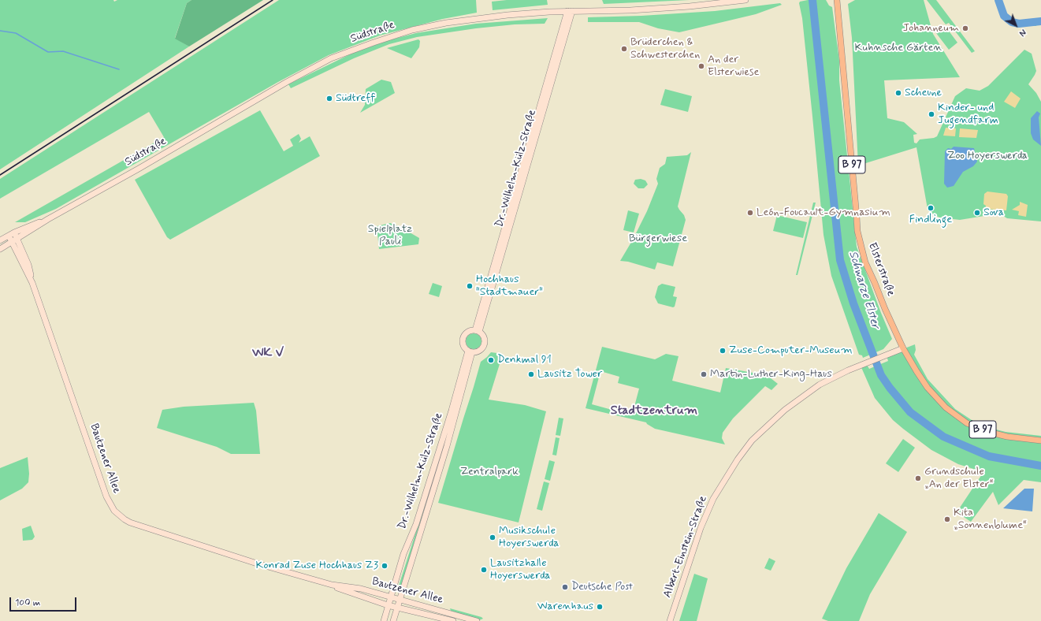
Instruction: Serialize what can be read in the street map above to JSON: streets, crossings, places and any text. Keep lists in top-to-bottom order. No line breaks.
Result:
{"streets":{"main road":["B 97","Elsterstraße"],"street":["Südstraße","Dr.-Wilhelm-Külz-Straße","Bautzener Allee","Albert-Einstein-Straße"]},"crossings":[["Südstraße","Dr.-Wilhelm-Külz-Straße"],["Südstraße","Bautzener Allee"],["Dr.-Wilhelm-Külz-Straße","Bautzener Allee"],["Elsterstraße","Albert-Einstein-Straße"]],"districts":["WK V","Stadtzentrum"],"water":["Schwarze Elster"],"parks":["Kuhnsche Gärten","Zoo Hoyerswerda","Spielplatz Pauli","Bürgerwiese","Zentralpark"],"places":["Johanneum","Brüderchen & Schwesterchen","An der Elsterwiese","Scheune","Südtreff","Kinder- und Jugendfarm","Findlinge","León-Foucault-Gymnasium","Sova","Hochhaus \"Stadtmauer\"","Zuse-Computer-Museum","Denkmal 91","Lausitz Tower","Martin-Luther-King-Haus","Grundschule „An der Elster“","Kita „Sonnenblume“","Musikschule Hoyerswerda","Konrad Zuse Hochhaus Z3","Lausitzhalle Hoyerswerda","Deutsche Post","Warenhaus"],"scale_bar":"100 m","north":"bottom right"}
